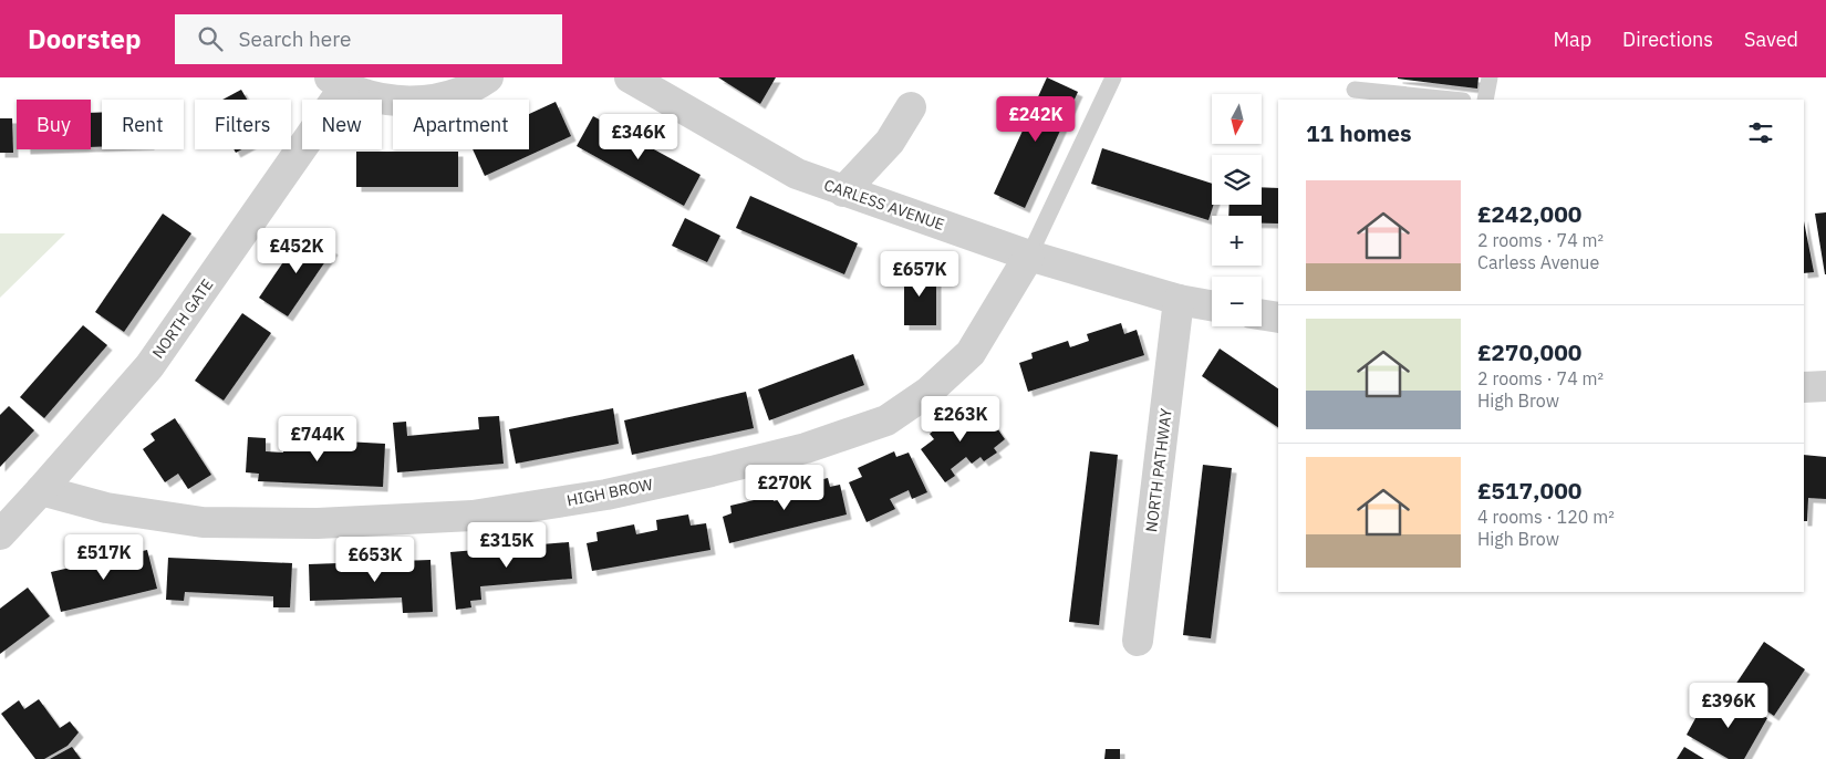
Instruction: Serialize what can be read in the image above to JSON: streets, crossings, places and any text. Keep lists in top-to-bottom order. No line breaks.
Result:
{"streets":{"street":["CARLESS AVENUE","NORTH GATE","NORTH PATHWAY","HIGH BROW"]},"crossings":[["CARLESS AVENUE","NORTH PATHWAY"],["CARLESS AVENUE","HIGH BROW"],["NORTH GATE","HIGH BROW"]],"north":"bottom","page":{"header":"Doorstep","search":"Search here","nav":["Map","Directions","Saved"],"map_buttons":["+","−"],"price":["£242K","£346K","£452K","£657K","£263K","£744K","£270K","£315K","£517K","£653K","£396K"],"chip":["Buy","Rent","Filters","New","Apartment"],"heading":"11 homes","list":[{"name":"£242,000","note":"2 rooms · 74 m² · Carless Avenue"},{"name":"£270,000","note":"2 rooms · 74 m² · High Brow"},{"name":"£517,000","note":"4 rooms · 120 m² · High Brow"}]}}
